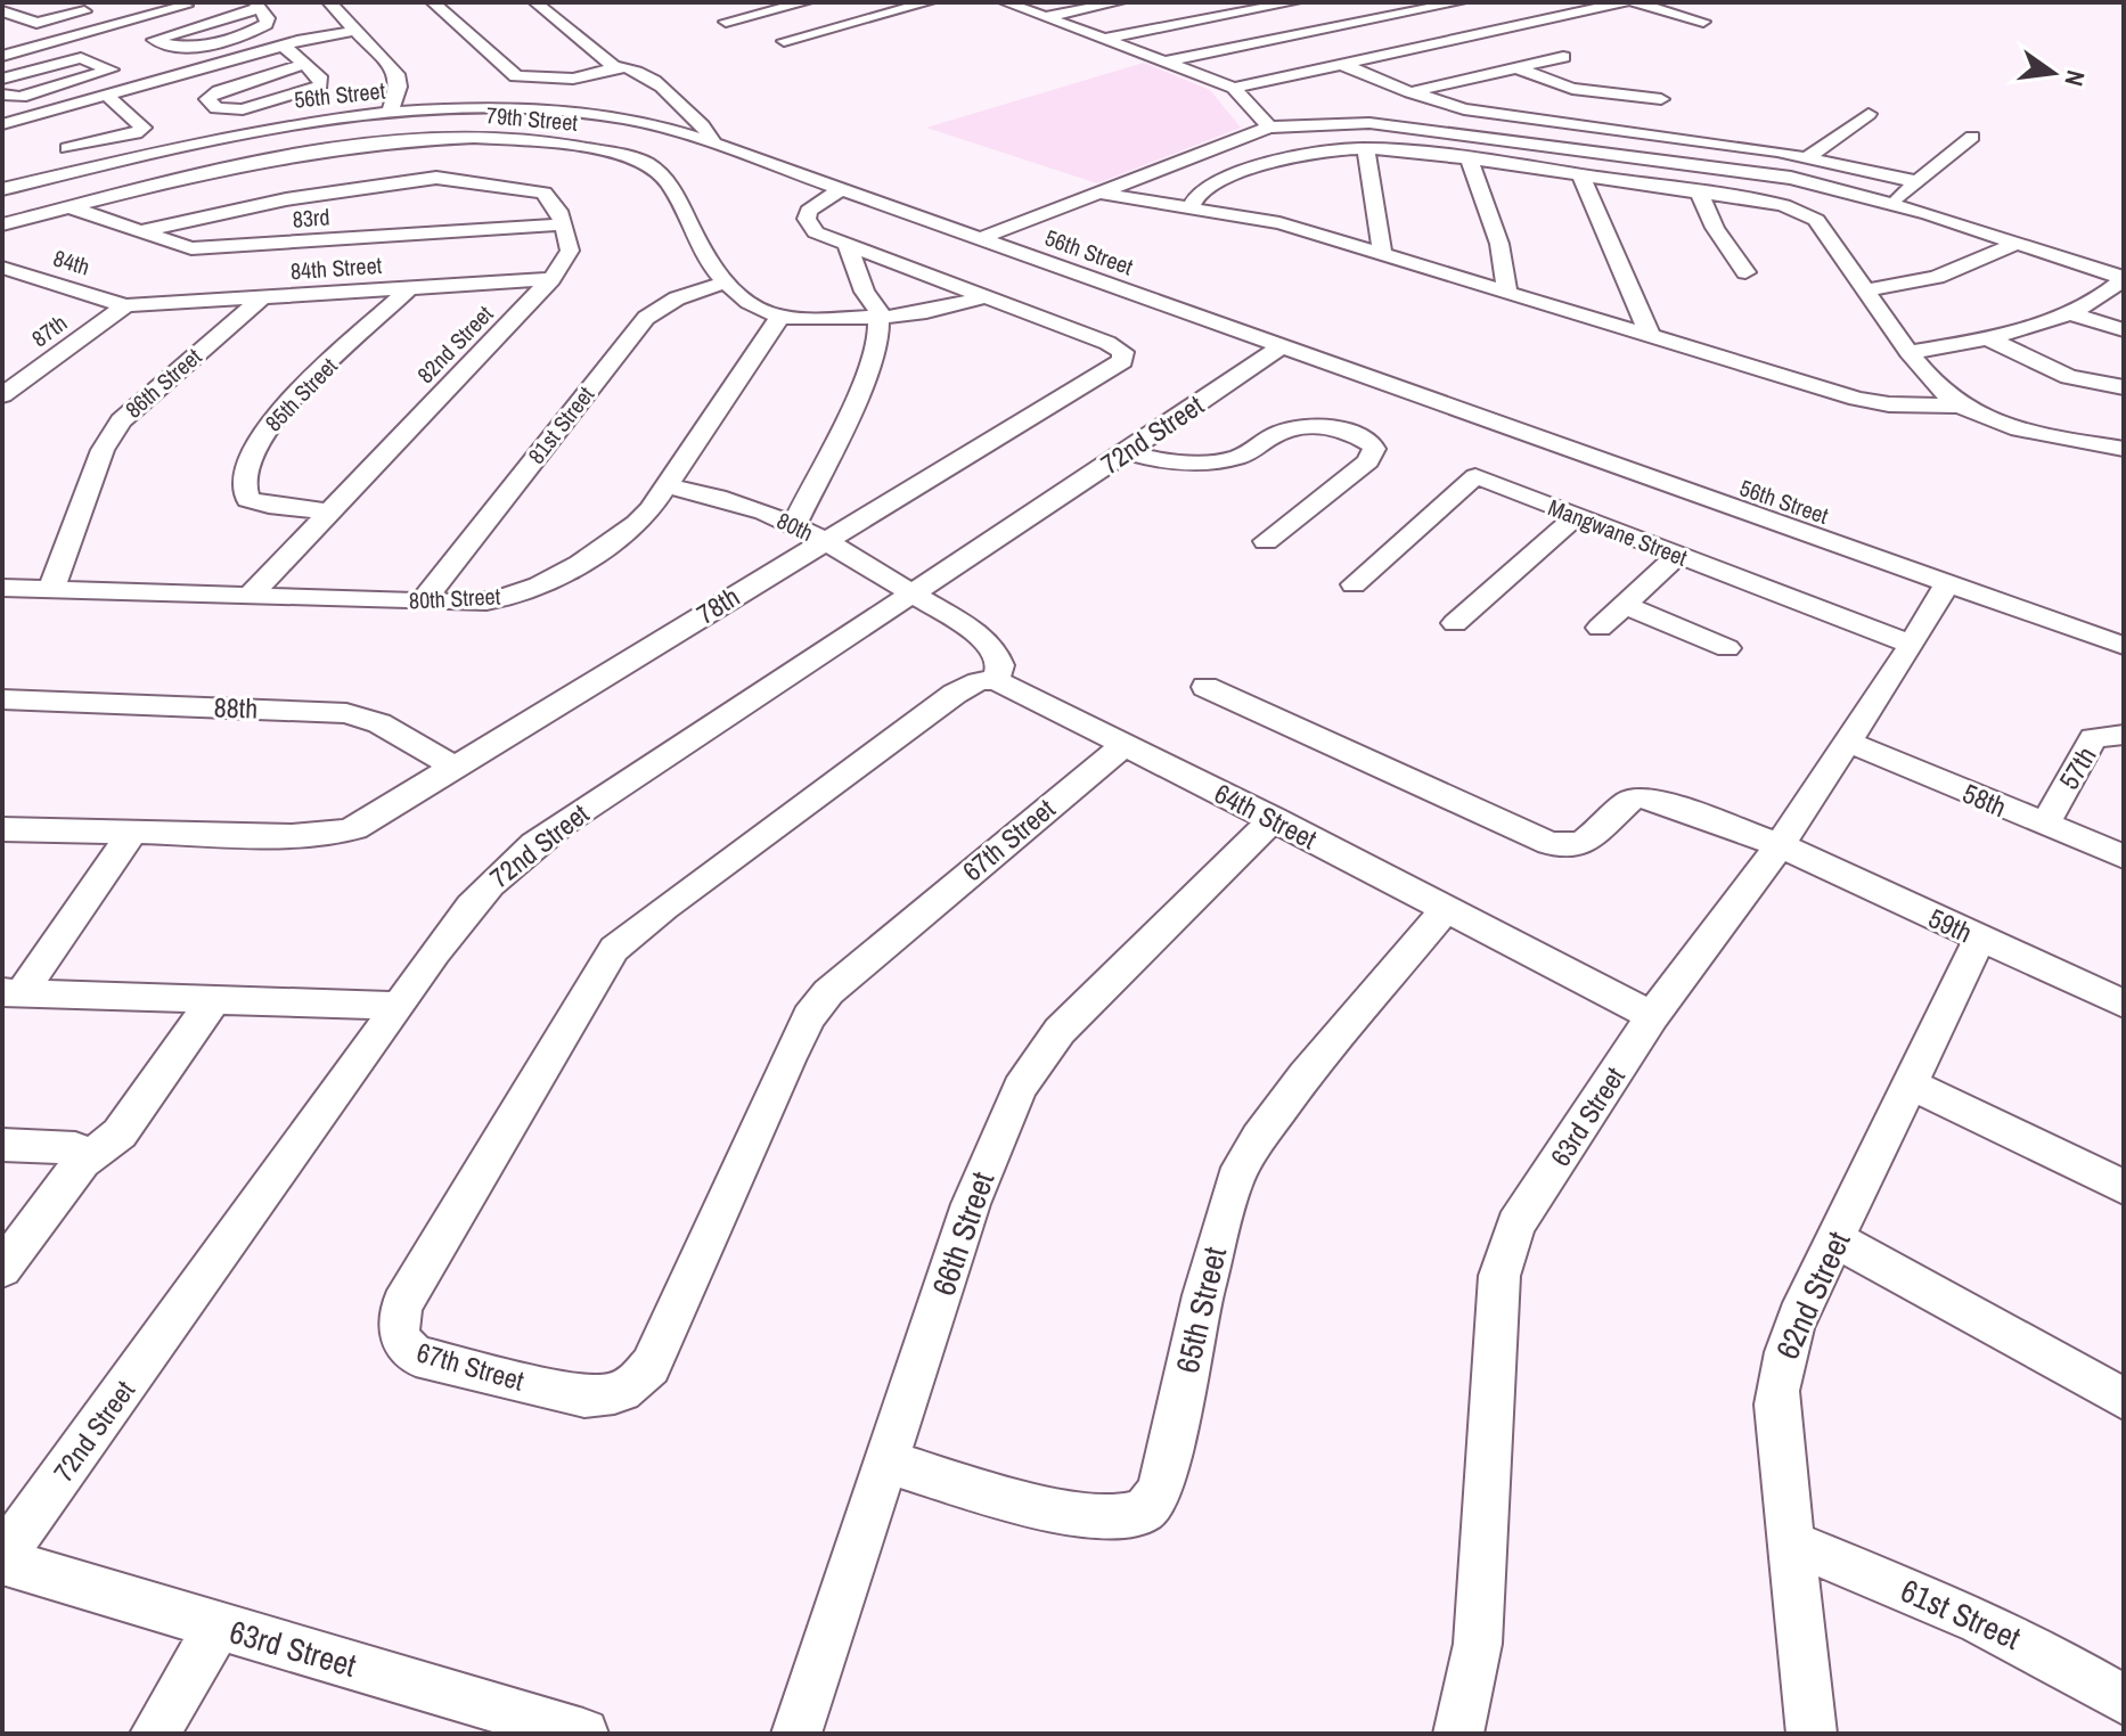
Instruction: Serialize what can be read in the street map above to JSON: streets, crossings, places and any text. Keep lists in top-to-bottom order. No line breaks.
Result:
{"streets":{"street":["56th Street","79th Street","83rd","84th","84th Street","87th","82nd Street","86th Street","85th Street","81st Street","72nd Street","80th","Mangwane Street","80th Street","78th","88th","57th","58th","64th Street","67th Street","59th","63rd Street","66th Street","62nd Street","65th Street","61st Street"]},"crossings":[["56th Street","72nd Street"],["56th Street","78th"],["56th Street","63rd Street"],["79th Street","83rd"],["79th Street","81st Street"],["79th Street","80th Street"],["83rd","82nd Street"],["84th","84th Street"],["84th","87th"],["84th Street","87th"],["84th Street","82nd Street"],["84th Street","86th Street"],["84th Street","85th Street"],["82nd Street","85th Street"],["82nd Street","80th Street"],["86th Street","80th Street"],["81st Street","80th Street"],["72nd Street","80th"],["72nd Street","63rd Street"],["80th","80th Street"],["80th","78th"],["Mangwane Street","63rd Street"],["78th","88th"],["57th","58th"],["58th","63rd Street"],["64th Street","67th Street"],["64th Street","63rd Street"],["64th Street","66th Street"],["64th Street","65th Street"],["59th","63rd Street"],["59th","62nd Street"],["66th Street","65th Street"],["62nd Street","61st Street"]],"north":"right"}
